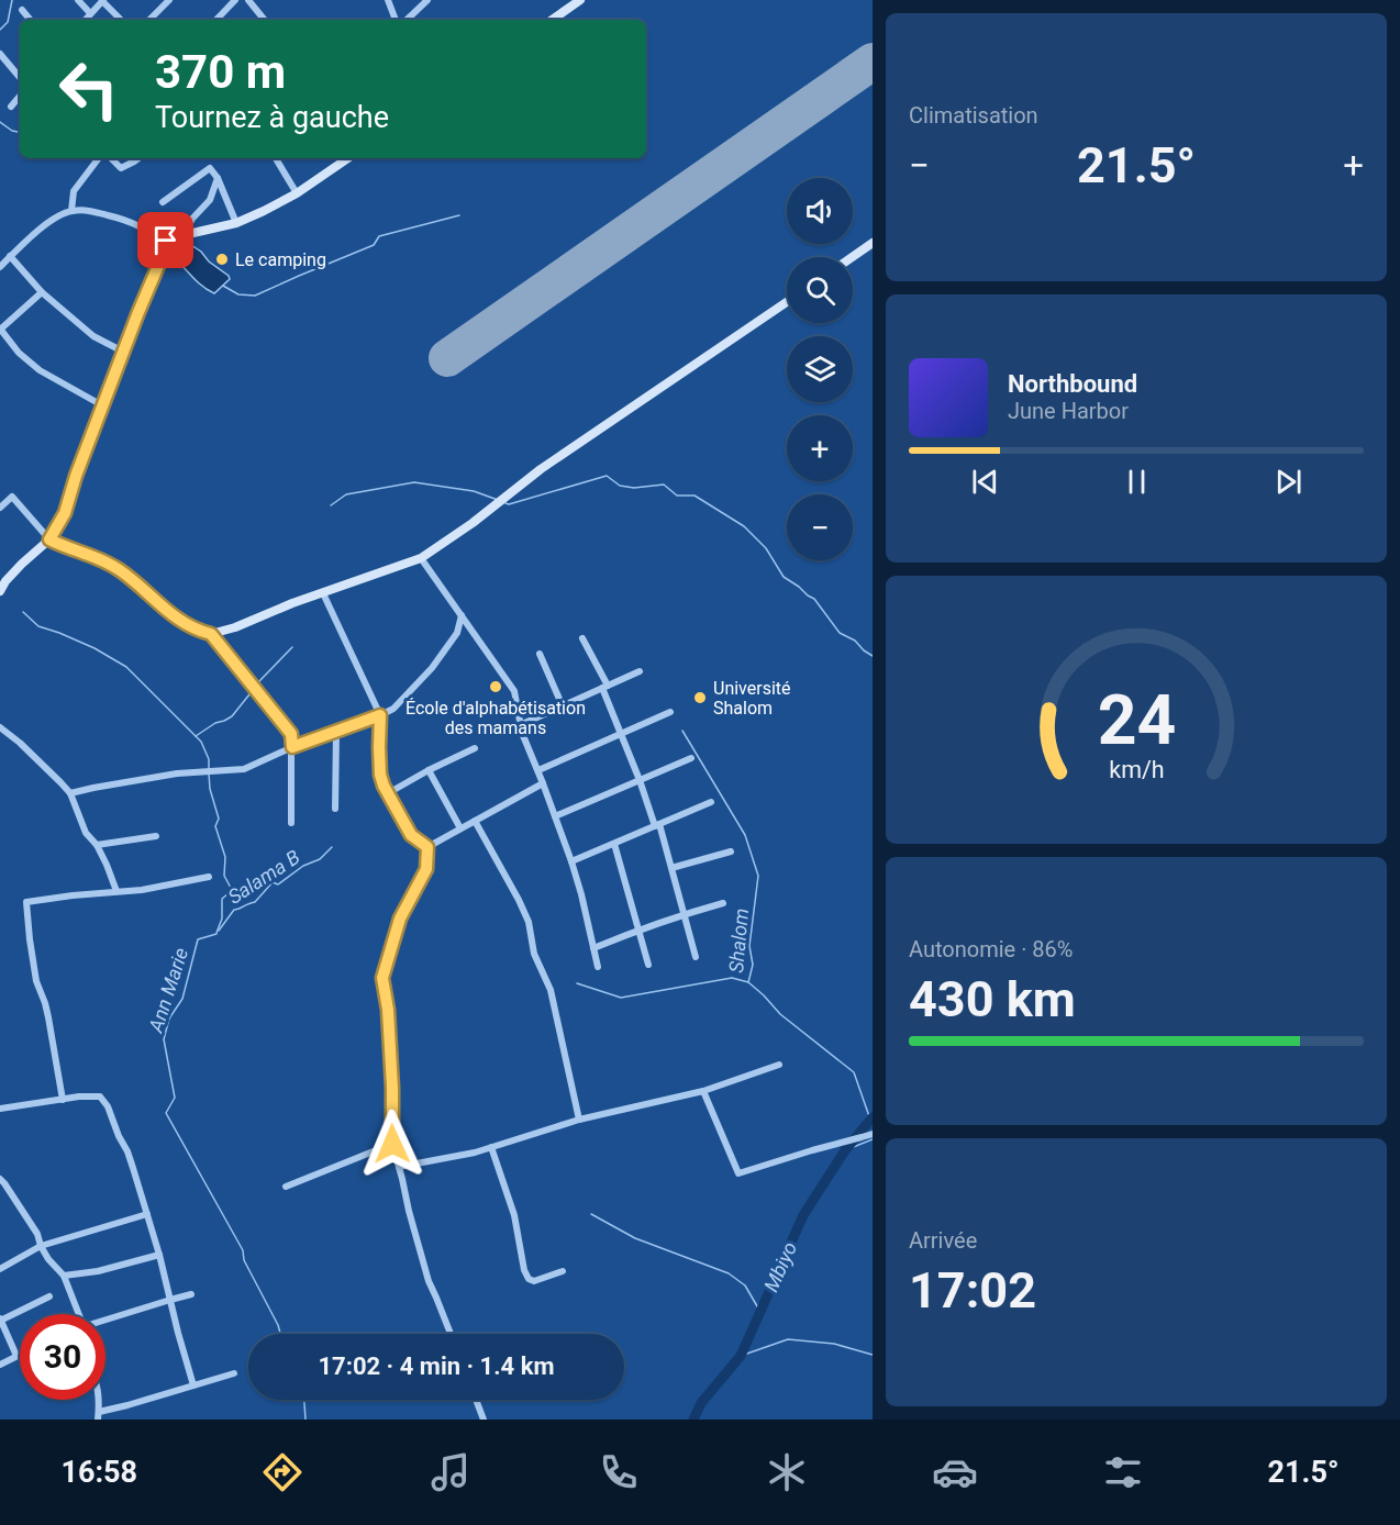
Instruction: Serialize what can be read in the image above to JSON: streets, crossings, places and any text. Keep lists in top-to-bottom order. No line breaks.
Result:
{"water":["Salama B","Shalom","Ann Marie","Mbiyo"],"places":["Le camping","École d'alphabétisation des mamans","Université Shalom"],"page":{"tile":["Climatisation",["Autonomie · 86%","430 km"],["Arrivée","17:02"]],"turn":["370 m","Tournez à gauche"],"heat":["−","21.5°","+"],"map_buttons":["+","−"],"song":["Northbound","June Harbor"],"limit":"30","trip":"17:02 · 4 min · 1.4 km","tabs":["16:58","21.5°"],"gauge":["24","km/h"]}}
